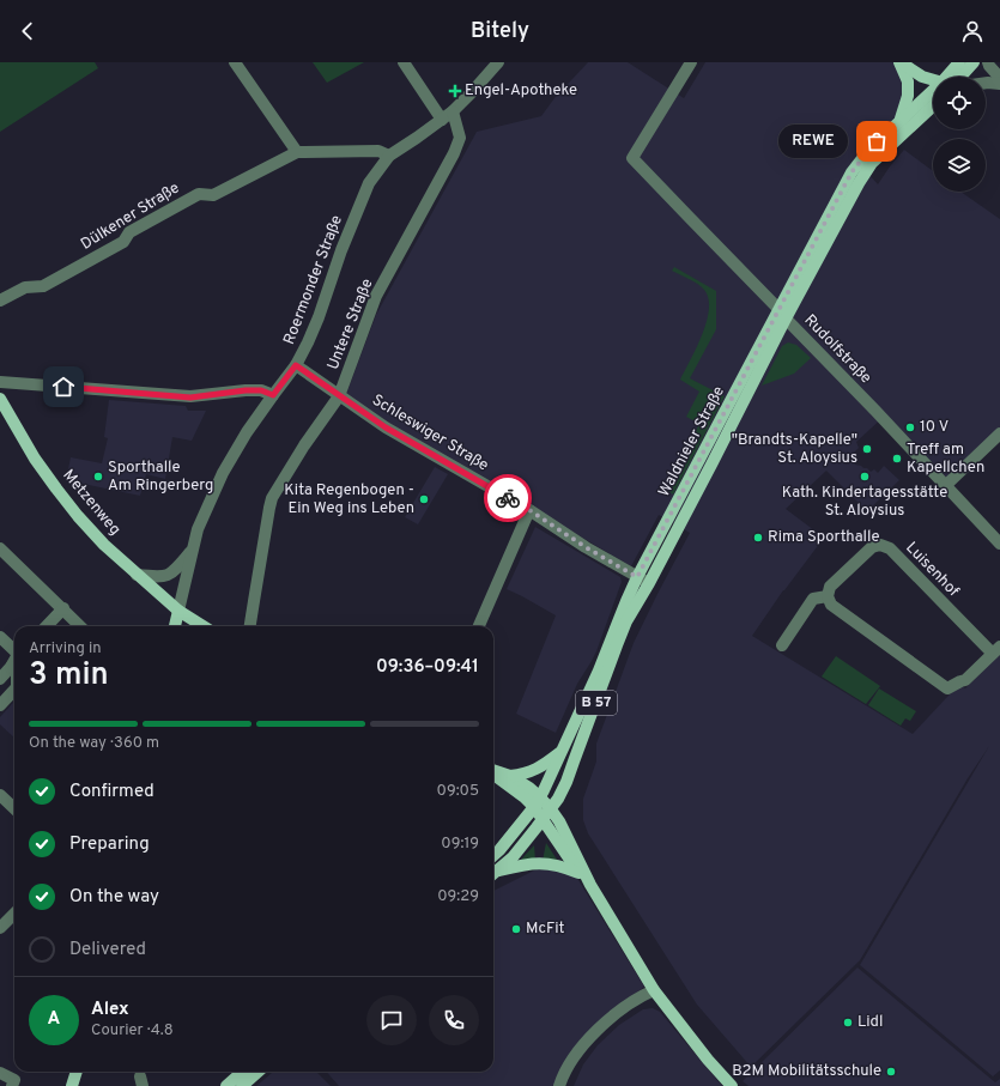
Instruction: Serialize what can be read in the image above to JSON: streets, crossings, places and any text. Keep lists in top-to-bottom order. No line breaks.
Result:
{"streets":{"main road":["Roermonder Straße","Waldnieler Straße","Metzenweg","B 57"],"street":["Dülkener Straße","Untere Straße","Rudolfstraße","Schleswiger Straße","Luisenhof"]},"crossings":[["Dülkener Straße","Roermonder Straße"],["Roermonder Straße","Untere Straße"],["Roermonder Straße","Schleswiger Straße"],["Roermonder Straße","Metzenweg"],["Untere Straße","Schleswiger Straße"],["Rudolfstraße","Waldnieler Straße"],["Schleswiger Straße","Waldnieler Straße"],["Waldnieler Straße","B 57"]],"places":{"health":["Engel-Apotheke"],"other":["REWE","10 V","\"Brandts-Kapelle\" St. Aloysius","Treff am Kapellchen","Sporthalle Am Ringerberg","Kath. Kindertagesstätte St. Aloysius","Kita Regenbogen - Ein Weg ins Leben","Rima Sporthalle","McFit","Lidl","B2M Mobilitätsschule"]},"page":{"header":"Bitely","bubble":"REWE","heading":["3 min","Arriving in","09:36–09:41"],"panel":["Alex","Courier · 4.8"],"bar":"On the way · 360 m","list":[["Confirmed","09:05"],["Preparing","09:19"],["On the way","09:29"],"Delivered"],"round":"A"}}
